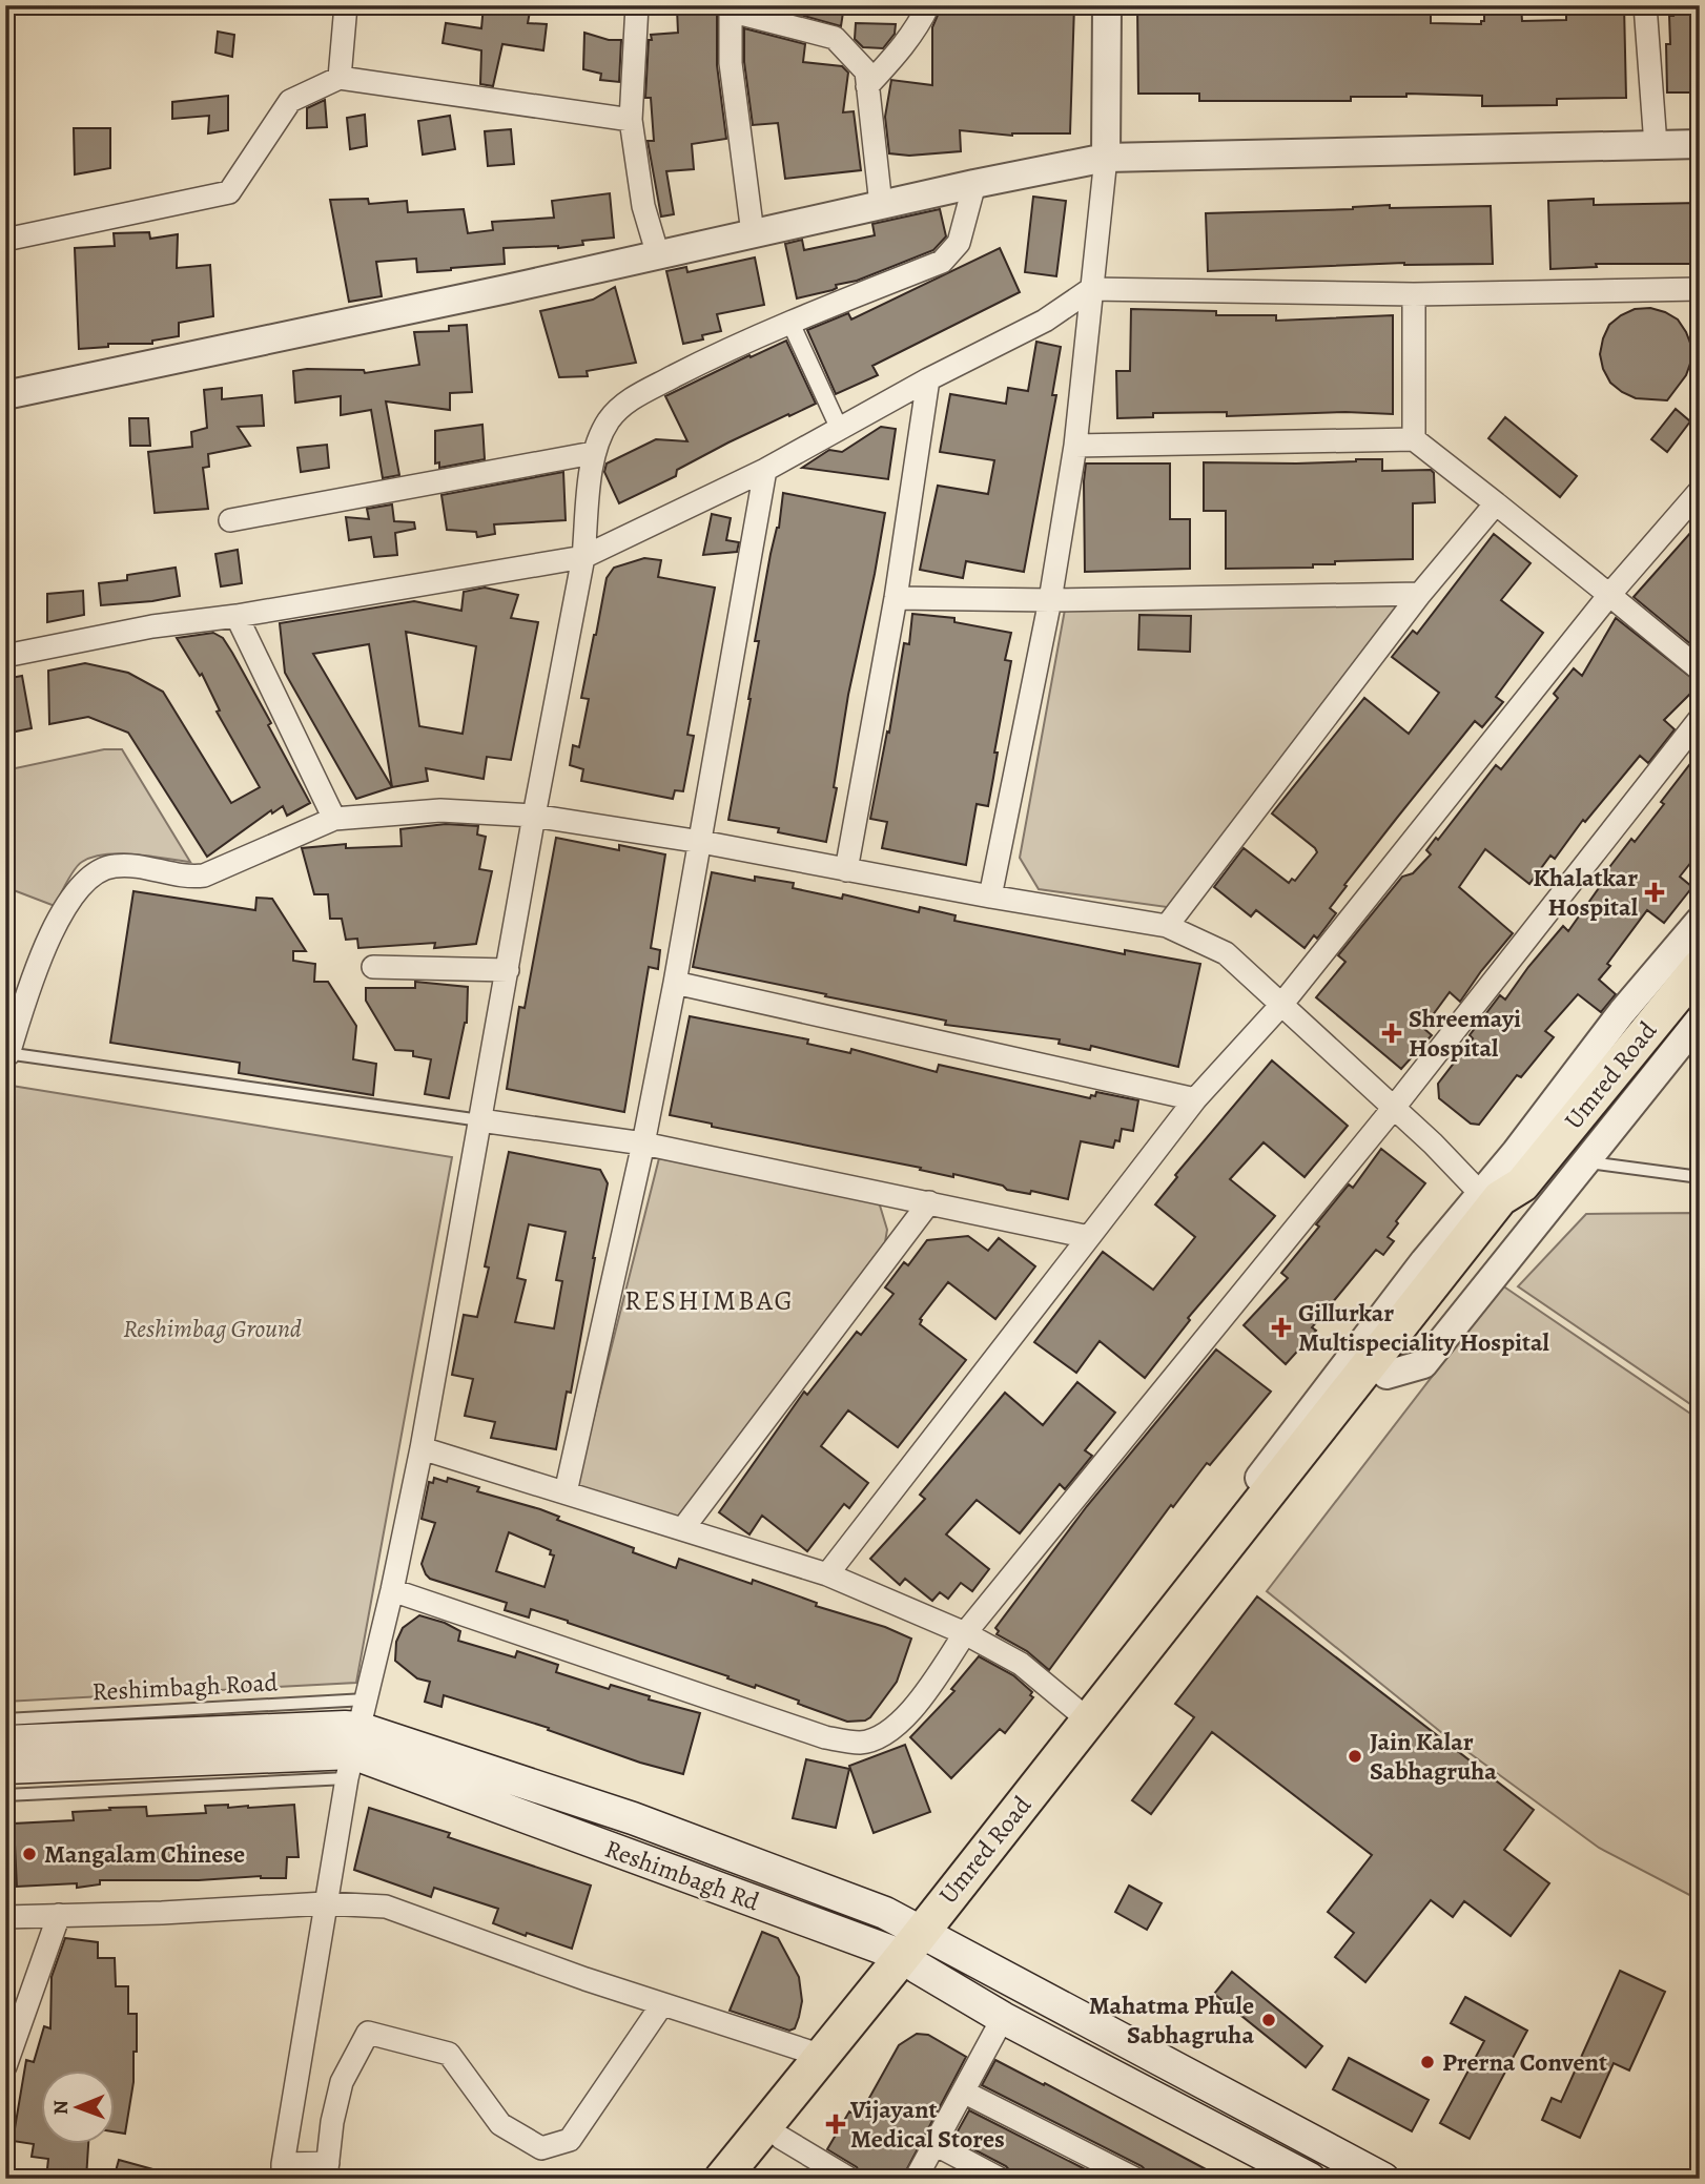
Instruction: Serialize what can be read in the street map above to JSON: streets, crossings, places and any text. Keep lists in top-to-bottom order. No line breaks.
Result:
{"streets":{"main road":["Umred Road","Reshimbagh Rd"],"lane":["Reshimbagh Road"]},"crossings":[["Umred Road","Reshimbagh Rd"],["Reshimbagh Road","Reshimbagh Rd"]],"districts":["RESHIMBAG"],"parks":["Reshimbag Ground"],"places":{"health":["Khalatkar Hospital","Shreemayi Hospital","Gillurkar Multispeciality Hospital","Vijayant Medical Stores"],"other":["Jain Kalar Sabhagruha","Mangalam Chinese","Mahatma Phule Sabhagruha","Prerna Convent"]},"north":"left"}
